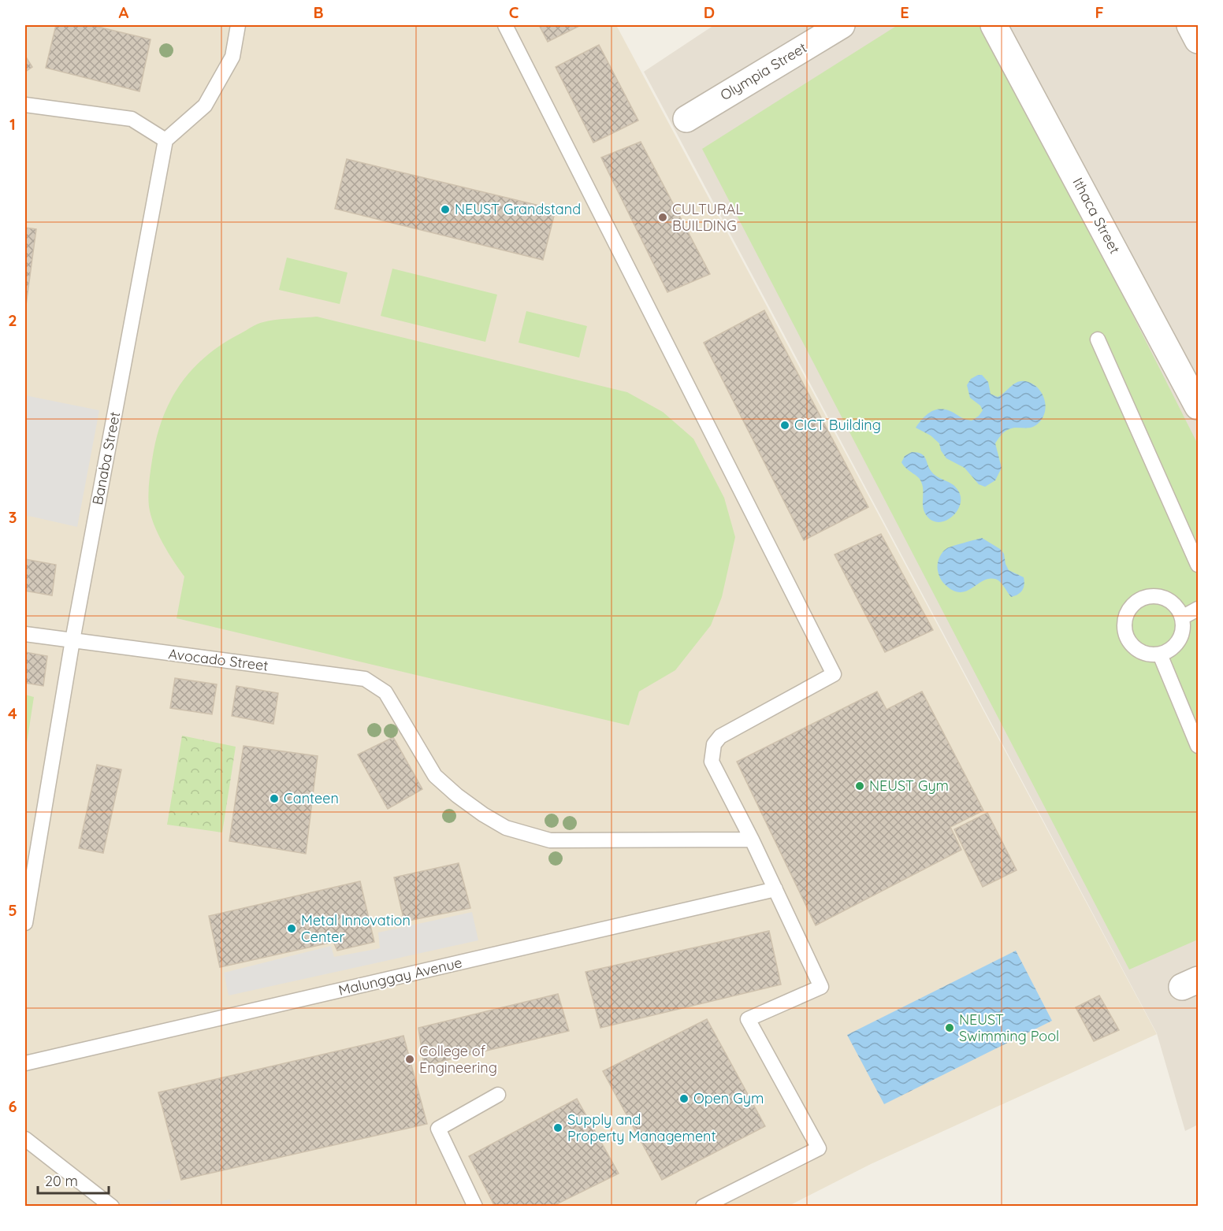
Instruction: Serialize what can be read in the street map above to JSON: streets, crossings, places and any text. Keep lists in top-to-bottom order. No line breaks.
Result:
{"streets":{"street":["Olympia Street","Ithaca Street"],"lane":["Banaba Street","Avocado Street","Malunggay Avenue"]},"crossings":[["Banaba Street","Avocado Street"]],"places":["NEUST Grandstand","CULTURAL BUILDING","CICT Building","NEUST Gym","Canteen","Metal Innovation Center","NEUST Swimming Pool","College of Engineering","Open Gym","Supply and Property Management"],"scale_bar":"20 m","grid":{"columns":["A","B","C","D","E","F"],"rows":["1","2","3","4","5","6"]}}
